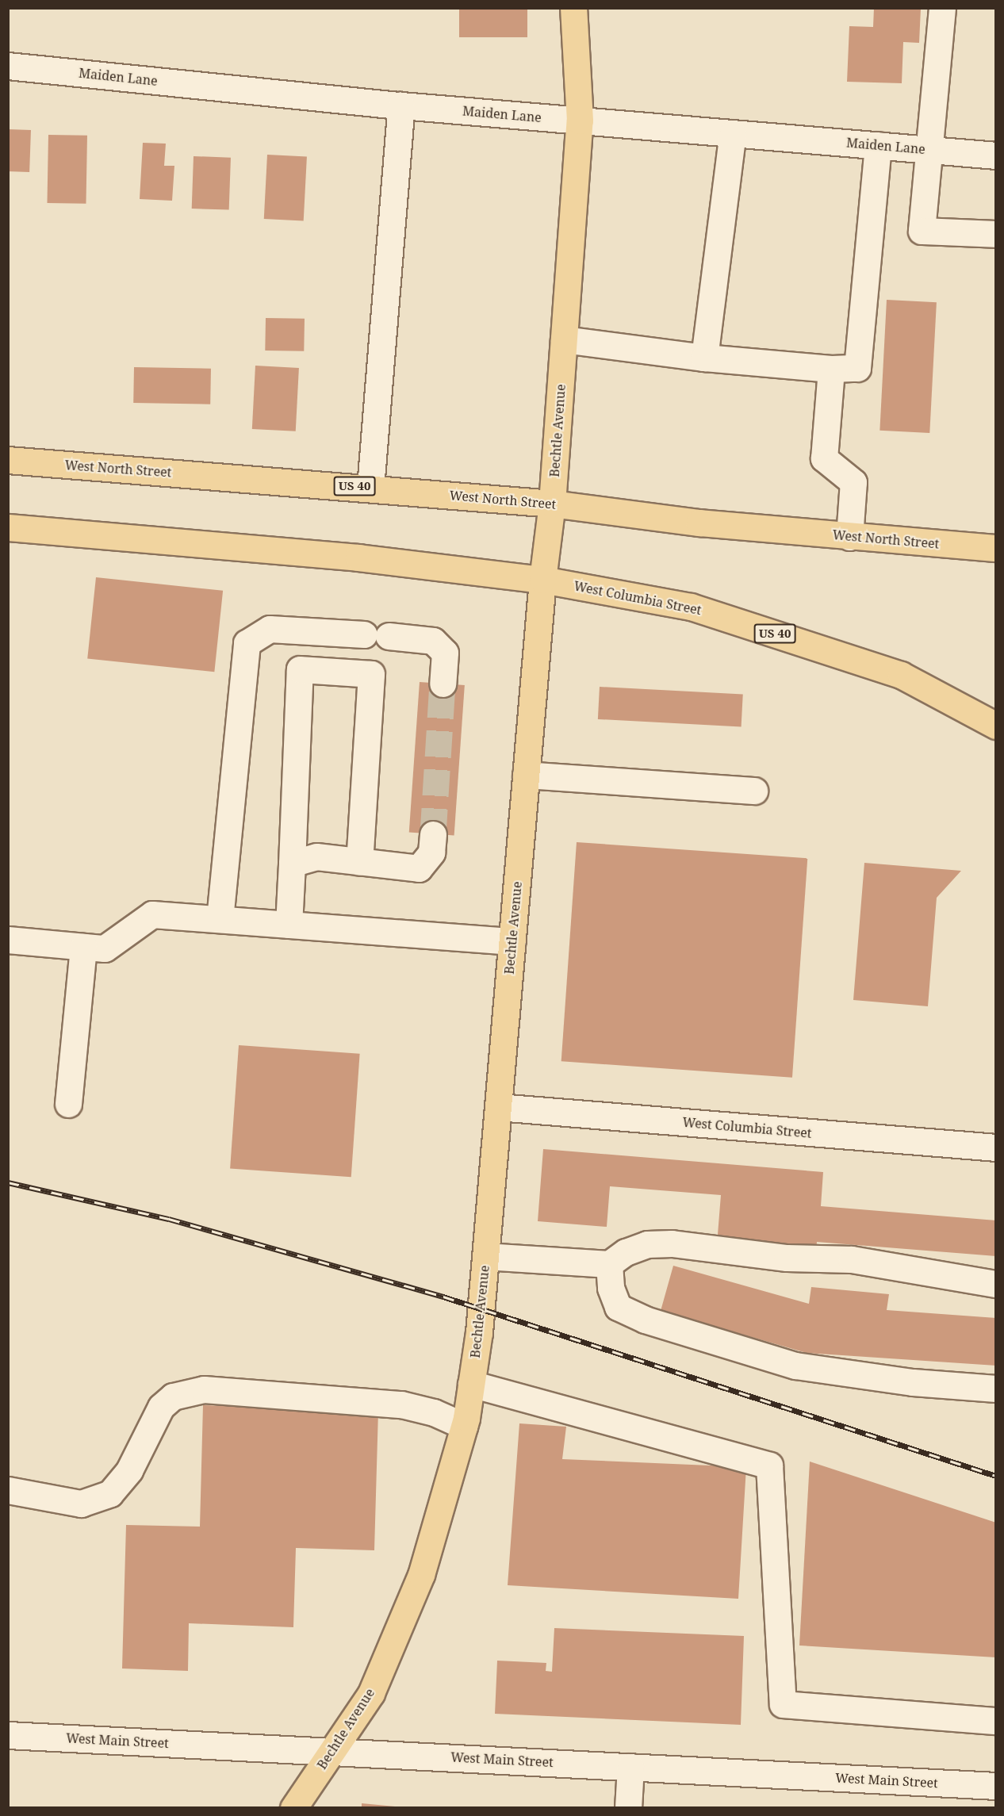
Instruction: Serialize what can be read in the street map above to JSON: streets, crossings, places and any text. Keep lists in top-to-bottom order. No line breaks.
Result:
{"streets":{"main road":["Bechtle Avenue","West North Street","US 40","West Columbia Street"],"street":["Maiden Lane","West Main Street"]},"crossings":[["Maiden Lane","Bechtle Avenue"],["Bechtle Avenue","West North Street"],["Bechtle Avenue","US 40"],["Bechtle Avenue","West Columbia Street"],["Bechtle Avenue","West Main Street"],["US 40","West Columbia Street"]]}
